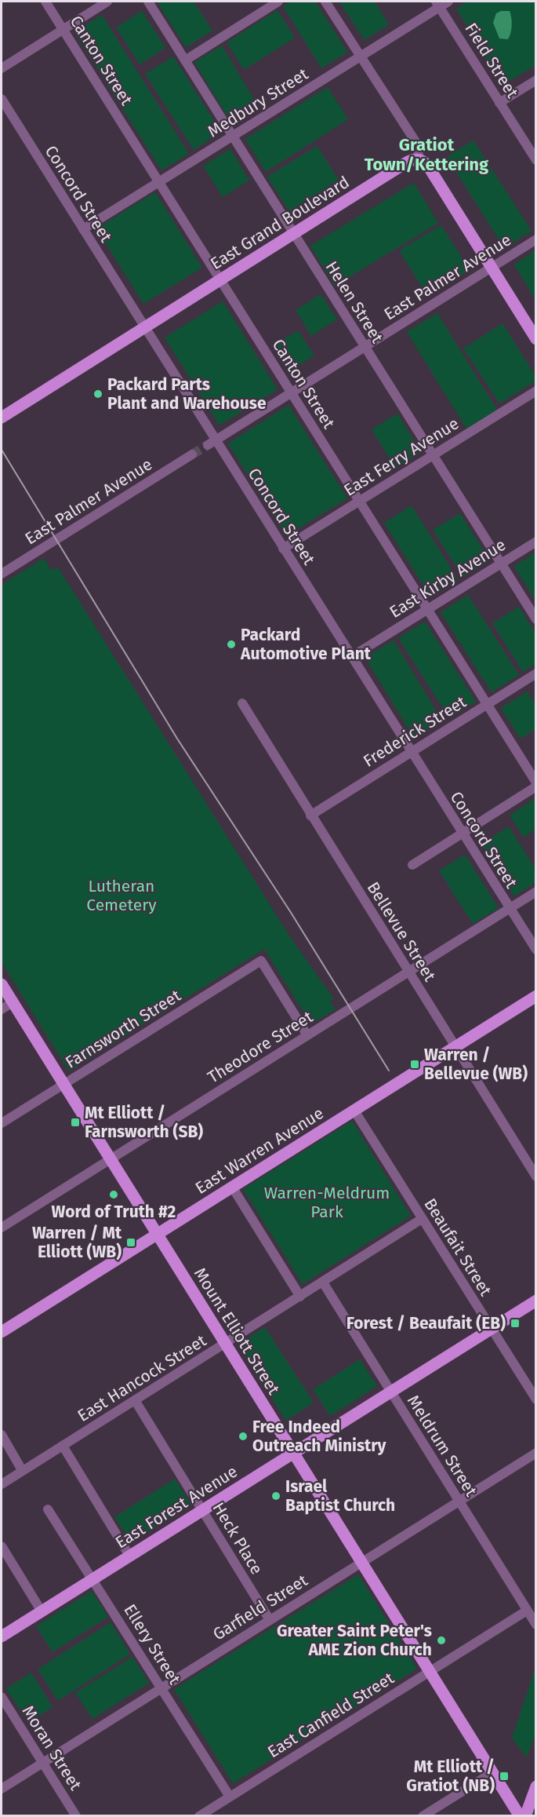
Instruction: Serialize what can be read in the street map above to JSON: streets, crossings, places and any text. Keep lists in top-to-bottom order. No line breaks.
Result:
{"streets":{"main road":["East Grand Boulevard","East Warren Avenue","Mount Elliott Street","East Forest Avenue"],"street":["Canton Street","Field Street","Medbury Street","Concord Street","East Palmer Avenue","Helen Street","East Ferry Avenue","East Kirby Avenue","Frederick Street","Bellevue Street","Farnsworth Street","Theodore Street","Beaufait Street","East Hancock Street","Meldrum Street","Heck Place","Garfield Street","Ellery Street","East Canfield Street","Moran Street"]},"crossings":[["Canton Street","Medbury Street"],["Canton Street","East Grand Boulevard"],["Canton Street","East Palmer Avenue"],["Canton Street","East Ferry Avenue"],["Canton Street","East Kirby Avenue"],["Canton Street","Frederick Street"],["Field Street","Medbury Street"],["Medbury Street","Concord Street"],["Medbury Street","Helen Street"],["Concord Street","East Grand Boulevard"],["Concord Street","East Palmer Avenue"],["Concord Street","East Ferry Avenue"],["Concord Street","East Kirby Avenue"],["Concord Street","Frederick Street"],["Concord Street","Theodore Street"],["East Grand Boulevard","Helen Street"],["East Palmer Avenue","Helen Street"],["Helen Street","East Ferry Avenue"],["Helen Street","East Kirby Avenue"],["Frederick Street","Bellevue Street"],["Bellevue Street","Theodore Street"],["Bellevue Street","East Warren Avenue"],["Farnsworth Street","Theodore Street"],["Farnsworth Street","Mount Elliott Street"],["Theodore Street","Mount Elliott Street"],["East Warren Avenue","Beaufait Street"],["East Warren Avenue","Mount Elliott Street"],["Beaufait Street","East Hancock Street"],["Beaufait Street","East Forest Avenue"],["Mount Elliott Street","East Hancock Street"],["Mount Elliott Street","East Forest Avenue"],["Mount Elliott Street","Garfield Street"],["Mount Elliott Street","East Canfield Street"],["East Hancock Street","Meldrum Street"],["East Hancock Street","Heck Place"],["Meldrum Street","East Forest Avenue"],["Meldrum Street","Garfield Street"],["Meldrum Street","East Canfield Street"],["East Forest Avenue","Heck Place"],["East Forest Avenue","Ellery Street"],["Heck Place","Garfield Street"],["Garfield Street","Ellery Street"],["Garfield Street","Moran Street"],["Ellery Street","East Canfield Street"]],"districts":["Gratiot Town/Kettering"],"parks":["Lutheran Cemetery","Warren-Meldrum Park"],"places":{"other":["Packard Parts Plant and Warehouse","Packard Automotive Plant","Word of Truth #2","Free Indeed Outreach Ministry","Israel Baptist Church","Greater Saint Peter's AME Zion Church"],"transit":["Warren / Bellevue (WB)","Mt Elliott / Farnsworth (SB)","Warren / Mt Elliott (WB)","Forest / Beaufait (EB)","Mt Elliott / Gratiot (NB)"]}}
